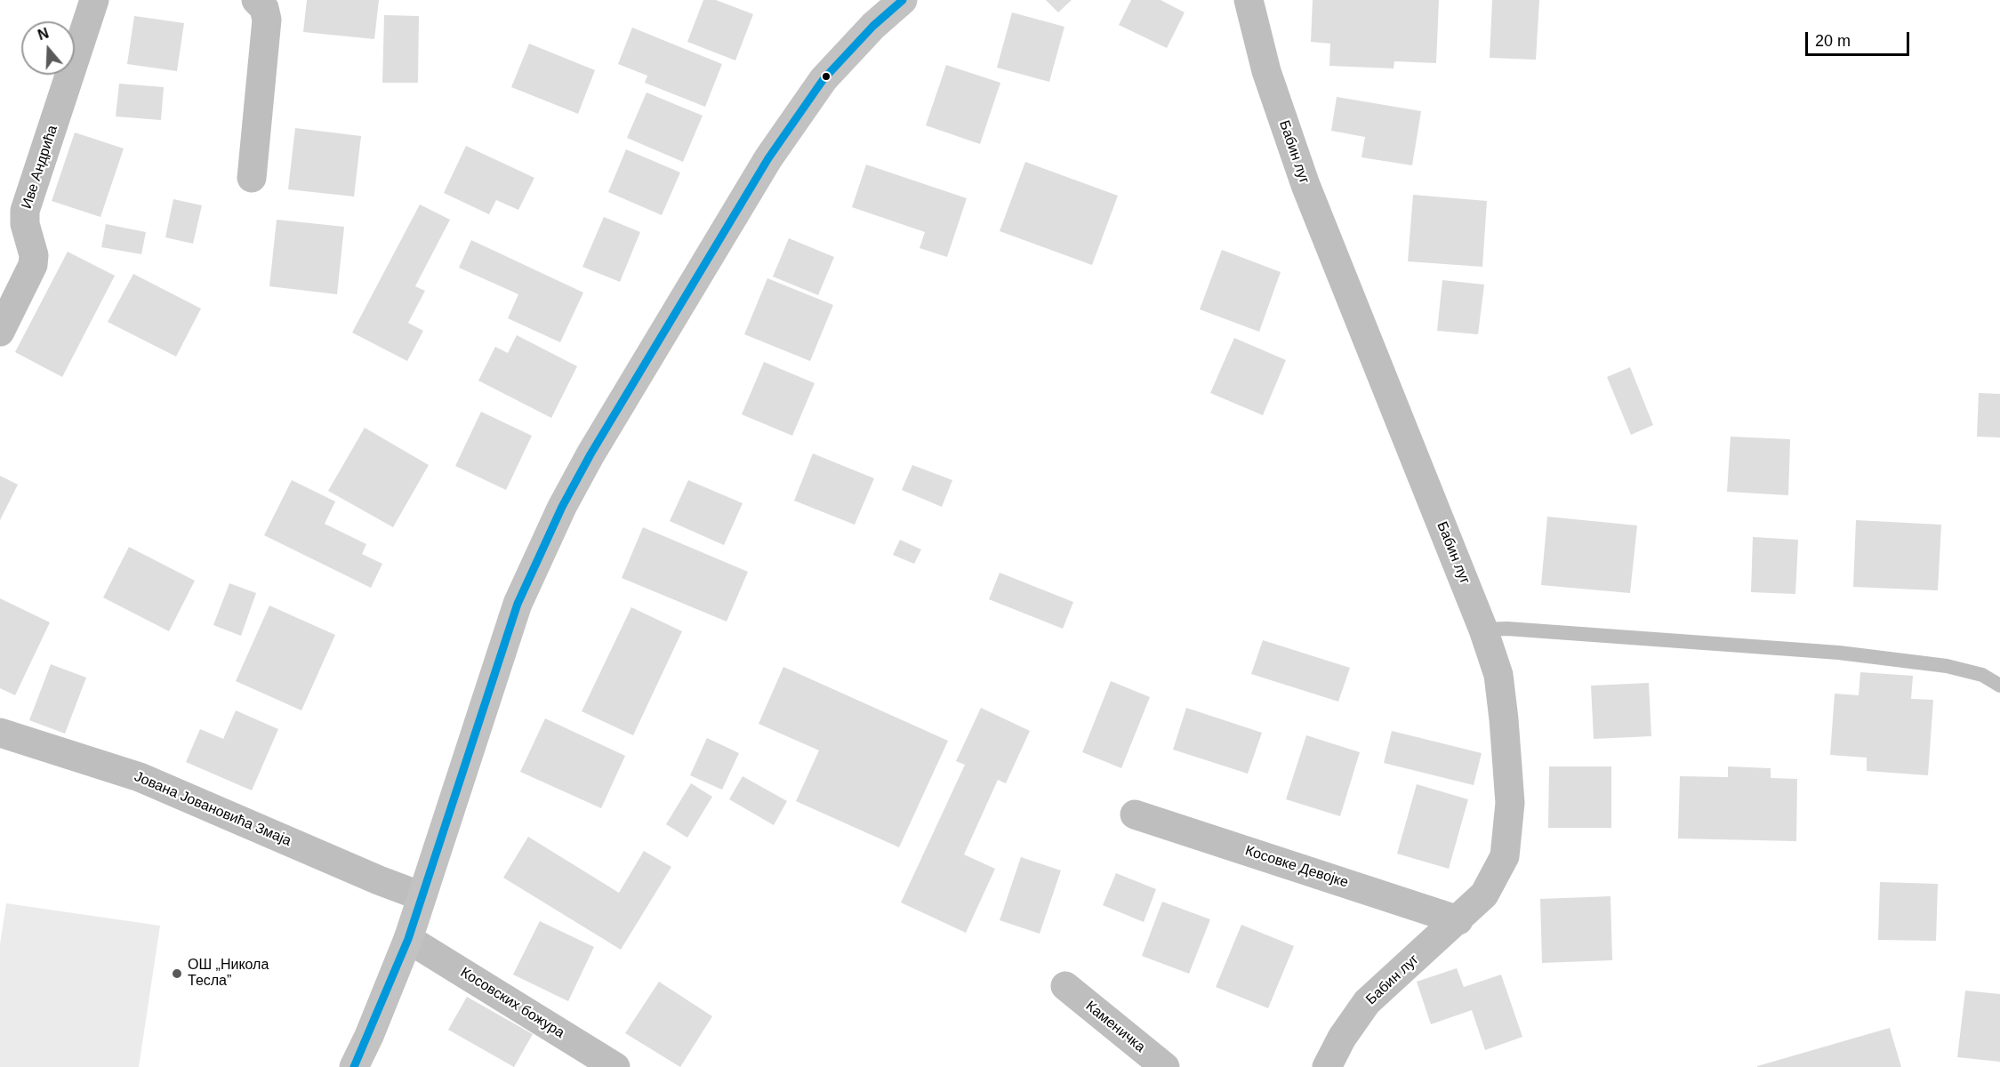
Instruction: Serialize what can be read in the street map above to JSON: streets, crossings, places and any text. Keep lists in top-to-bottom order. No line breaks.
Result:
{"streets":{"street":["Бабин луг","Иве Андрића","Јована Јовановића Змаја","Косовке Девојке","Косовских божура","Каменичка"]},"crossings":[["Бабин луг","Косовке Девојке"]],"places":["ОШ „Никола Тесла”"],"scale_bar":"20 m","north":"top"}
